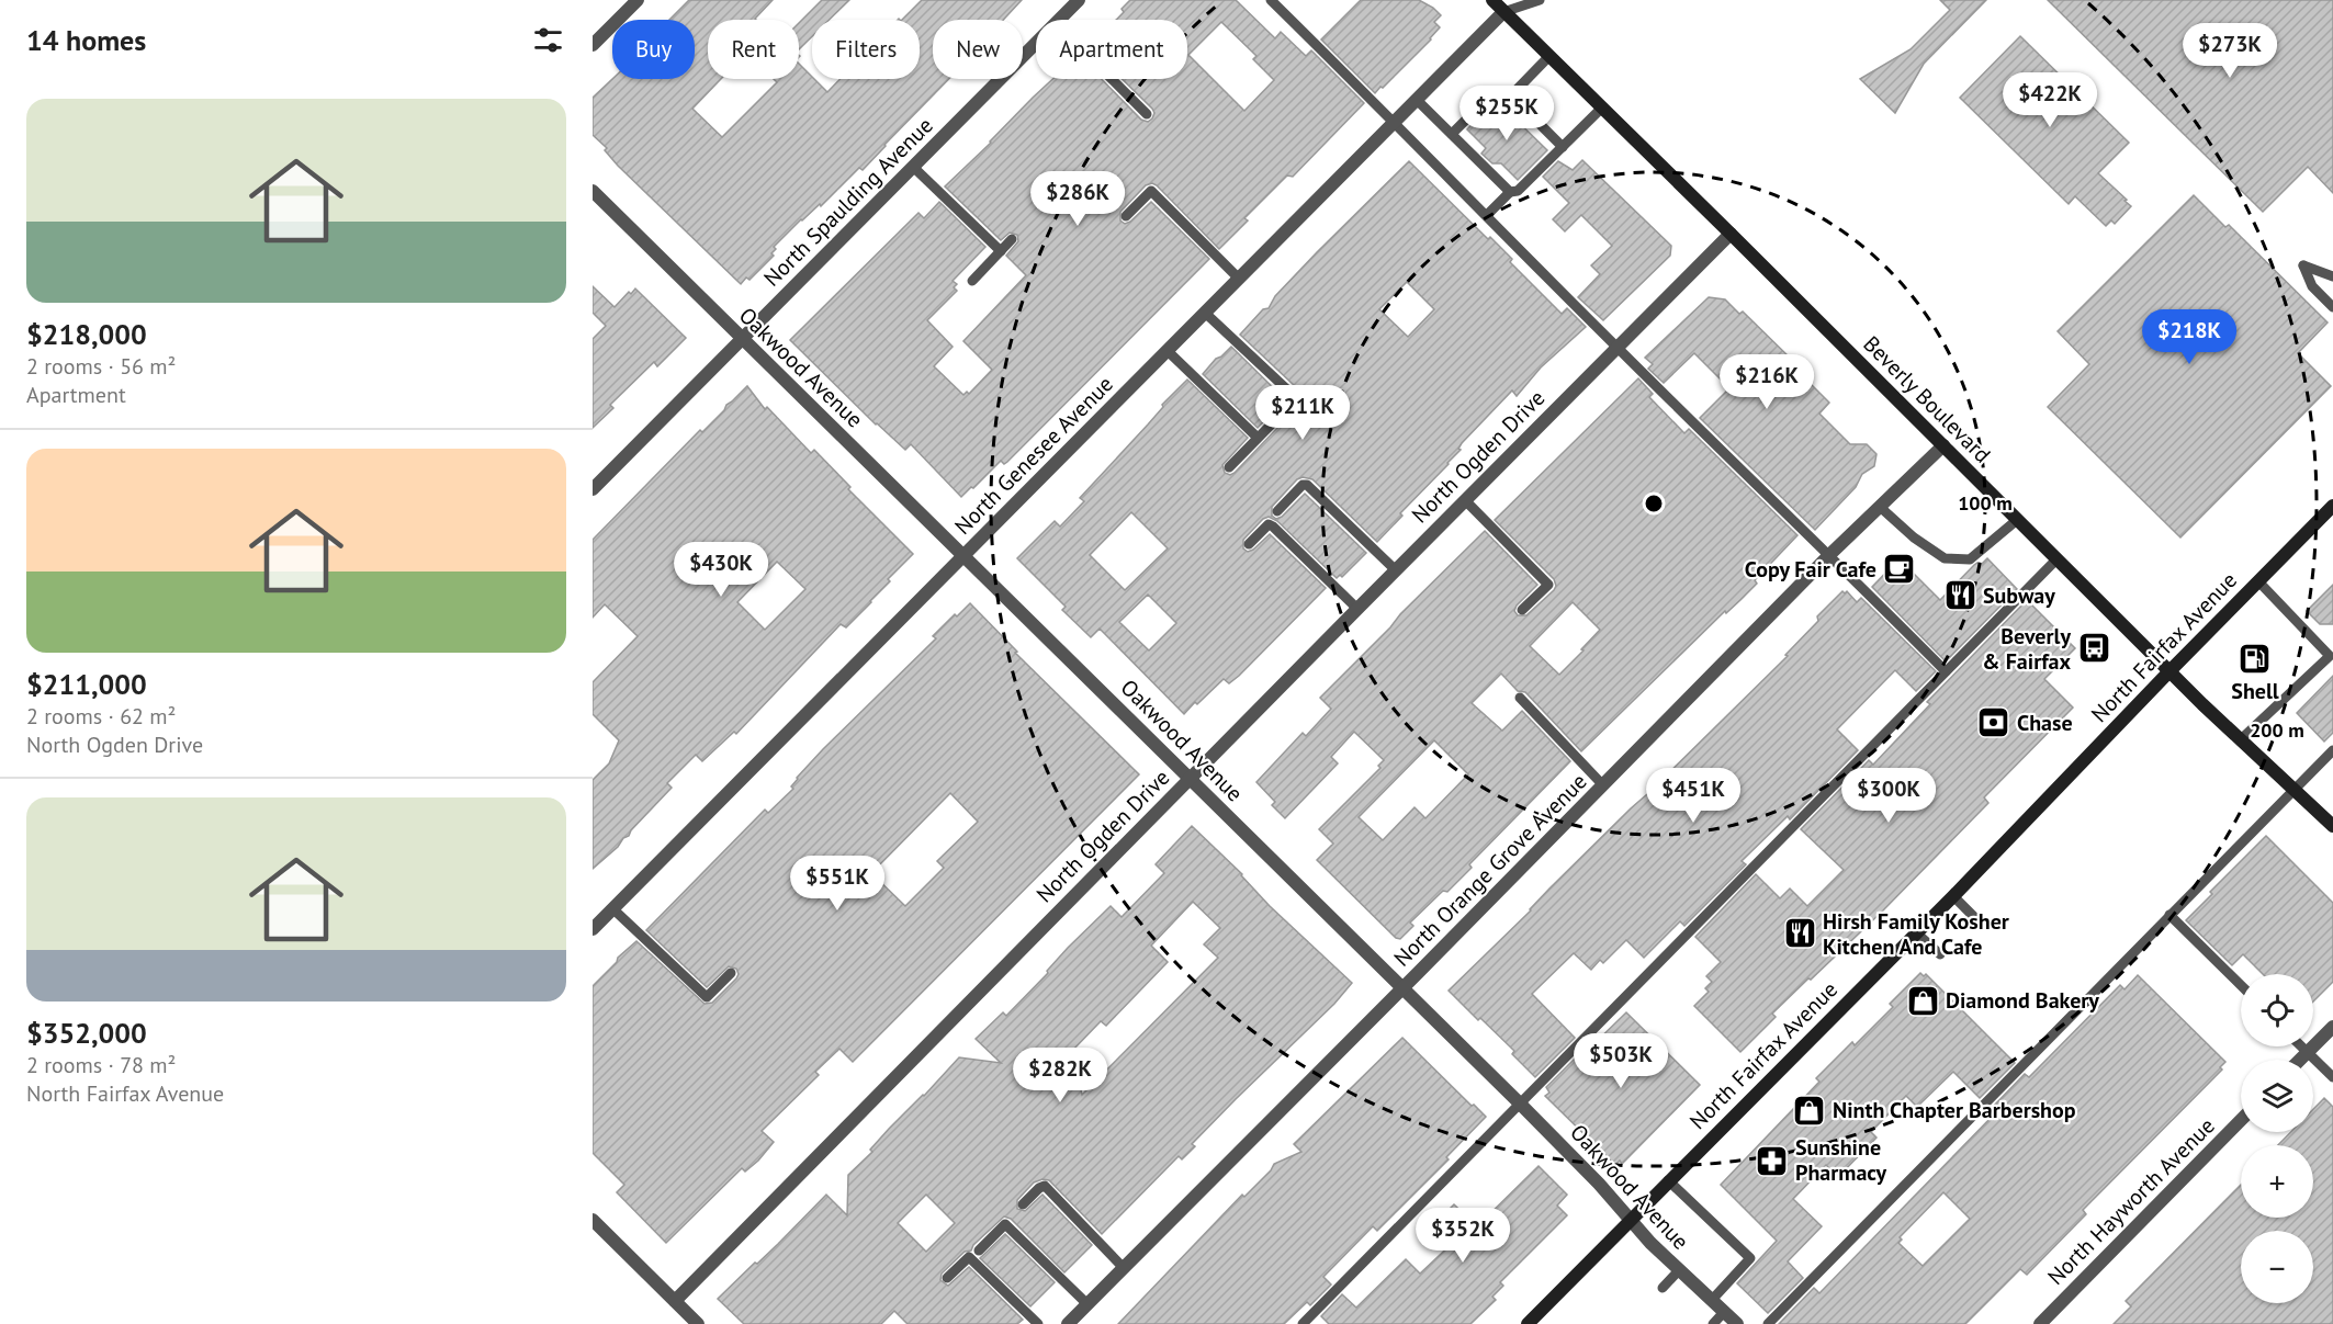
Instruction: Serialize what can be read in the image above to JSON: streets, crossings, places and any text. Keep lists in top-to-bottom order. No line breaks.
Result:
{"streets":{"main road":["Beverly Boulevard","North Fairfax Avenue"],"street":["North Spaulding Avenue","Oakwood Avenue","North Genesee Avenue","North Ogden Drive","North Orange Grove Avenue","North Hayworth Avenue"]},"crossings":[["North Spaulding Avenue","Oakwood Avenue"],["Oakwood Avenue","North Genesee Avenue"],["Oakwood Avenue","North Ogden Drive"],["Oakwood Avenue","North Fairfax Avenue"],["Oakwood Avenue","North Orange Grove Avenue"],["Beverly Boulevard","North Genesee Avenue"],["Beverly Boulevard","North Ogden Drive"],["Beverly Boulevard","North Fairfax Avenue"],["Beverly Boulevard","North Orange Grove Avenue"]],"places":{"cafe":["Copy Fair Cafe"],"restaurant":["Subway","Hirsh Family Kosher Kitchen And Cafe"],"bus stop":["Beverly & Fairfax"],"fuel station":["Shell"],"bank":["Chase"],"shop":["Diamond Bakery","Ninth Chapter Barbershop"],"pharmacy":["Sunshine Pharmacy"]},"page":{"heading":"14 homes","chip":["Buy","Rent","Filters","New","Apartment"],"price":["$273K","$422K","$255K","$286K","$218K","$216K","$211K","$430K","$451K","$300K","$551K","$503K","$282K","$352K"],"list":[{"name":"$218,000","note":"2 rooms · 56 m² · Apartment"},{"name":"$211,000","note":"2 rooms · 62 m² · North Ogden Drive"},{"name":"$352,000","note":"2 rooms · 78 m² · North Fairfax Avenue"}],"map_buttons":["+","−"]},"rings":["100 m","200 m"]}
